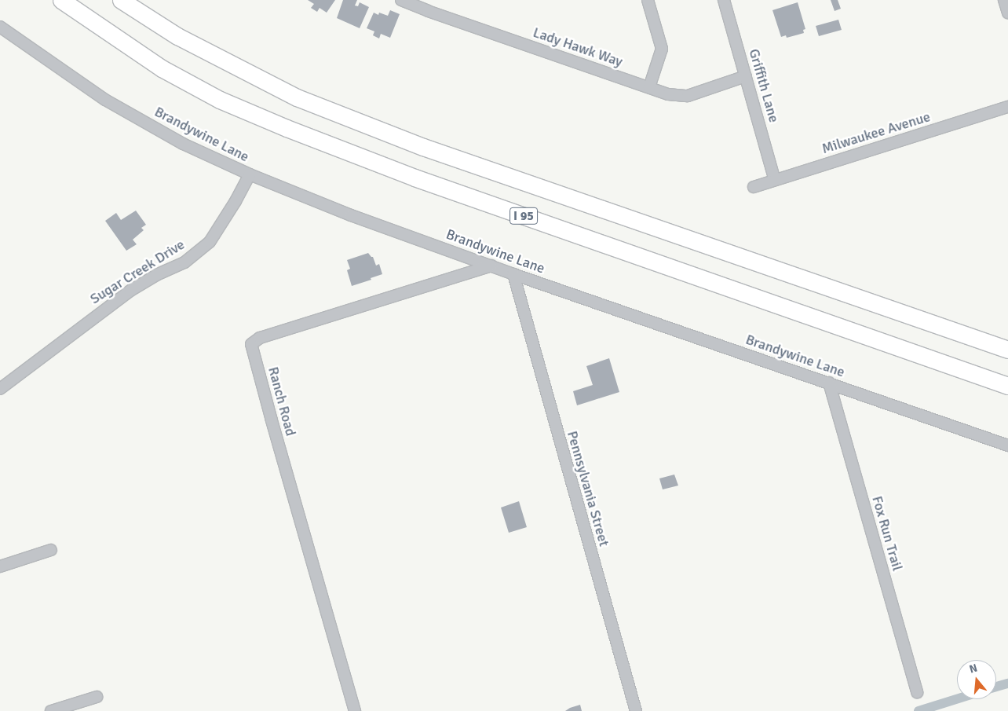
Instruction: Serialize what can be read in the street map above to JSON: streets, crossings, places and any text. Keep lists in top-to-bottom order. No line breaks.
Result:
{"streets":{"highway":["I 95"],"street":["Lady Hawk Way","Griffith Lane","Milwaukee Avenue","Brandywine Lane","Sugar Creek Drive","Ranch Road","Pennsylvania Street","Fox Run Trail"]},"crossings":[["Lady Hawk Way","Griffith Lane"],["Griffith Lane","Milwaukee Avenue"],["Brandywine Lane","Sugar Creek Drive"],["Brandywine Lane","Ranch Road"],["Brandywine Lane","Pennsylvania Street"],["Brandywine Lane","Fox Run Trail"]],"north":"top"}
